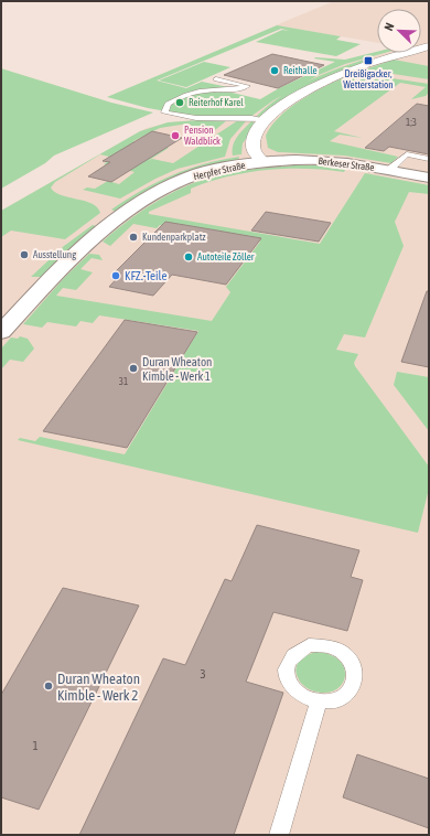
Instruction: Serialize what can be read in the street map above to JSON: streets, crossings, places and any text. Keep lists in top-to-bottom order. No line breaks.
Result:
{"streets":{"main road":["Berkeser Straße","Herpfer Straße"]},"crossings":[["Berkeser Straße","Herpfer Straße"]],"places":{"transit":["Dreißigacker, Wetterstation"],"other":["Reithalle","Reiterhof Karel","Pension Waldblick","Kundenparkplatz","Ausstellung","Autoteile Zöller","KFZ.-Teile","Duran Wheaton Kimble - Werk 1","Duran Wheaton Kimble - Werk 2"]},"house_numbers":["1;3","31","3","1"],"north":"top left"}
